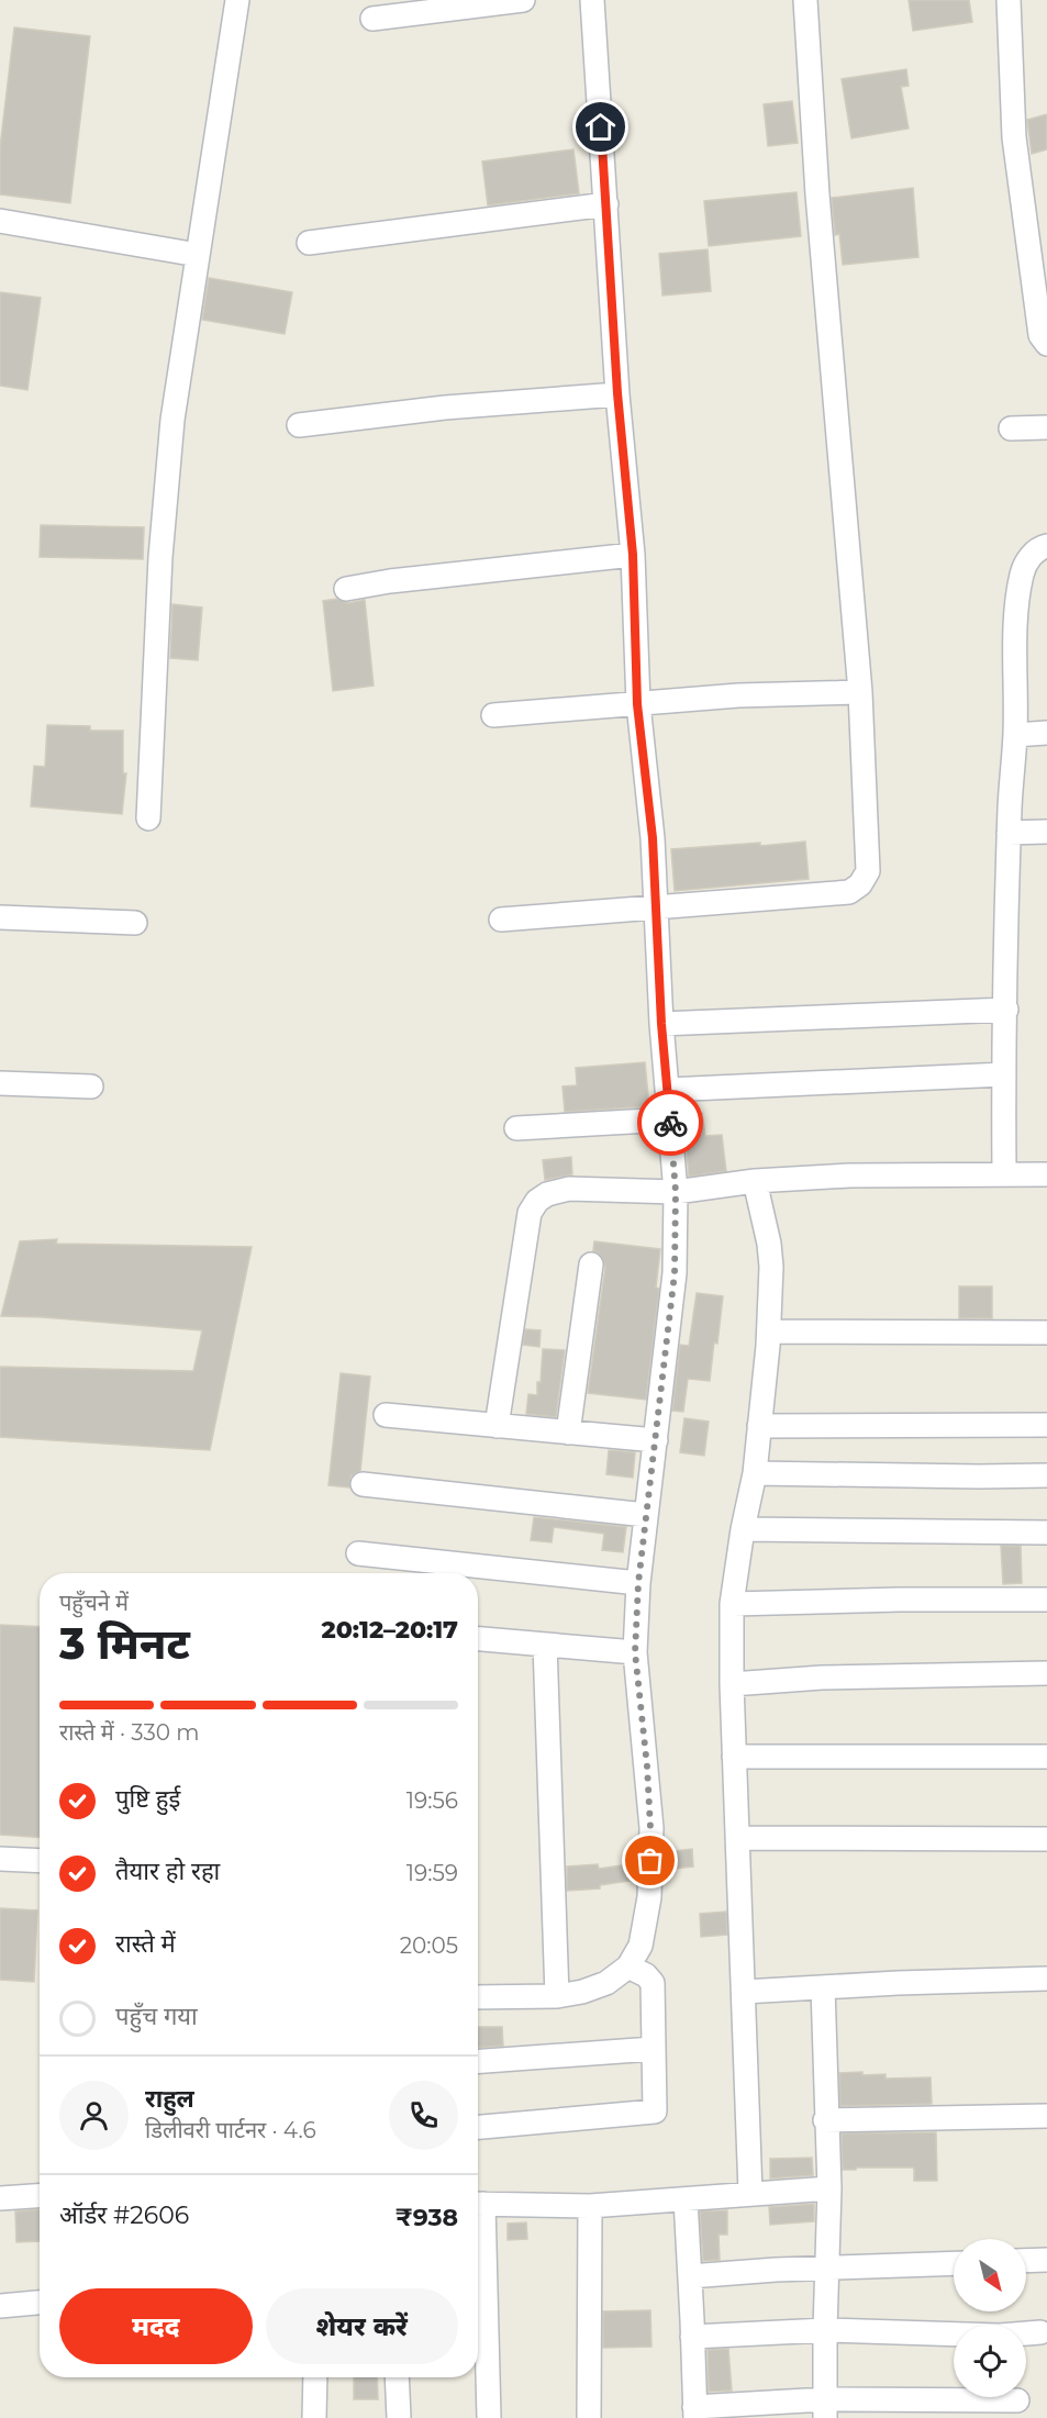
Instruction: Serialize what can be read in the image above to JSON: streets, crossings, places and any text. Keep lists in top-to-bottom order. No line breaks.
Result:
{"north":"bottom right","page":{"heading":["3 मिनट","पहुँचने में","20:12–20:17"],"panel":["राहुल","डिलीवरी पार्टनर · 4.6","ऑर्डर #2606","₹938"],"bar":"रास्ते में · 330 m","list":[["पुष्टि हुई","19:56"],["तैयार हो रहा","19:59"],["रास्ते में","20:05"],"पहुँच गया"],"buttons":["मदद","शेयर करें"]}}
